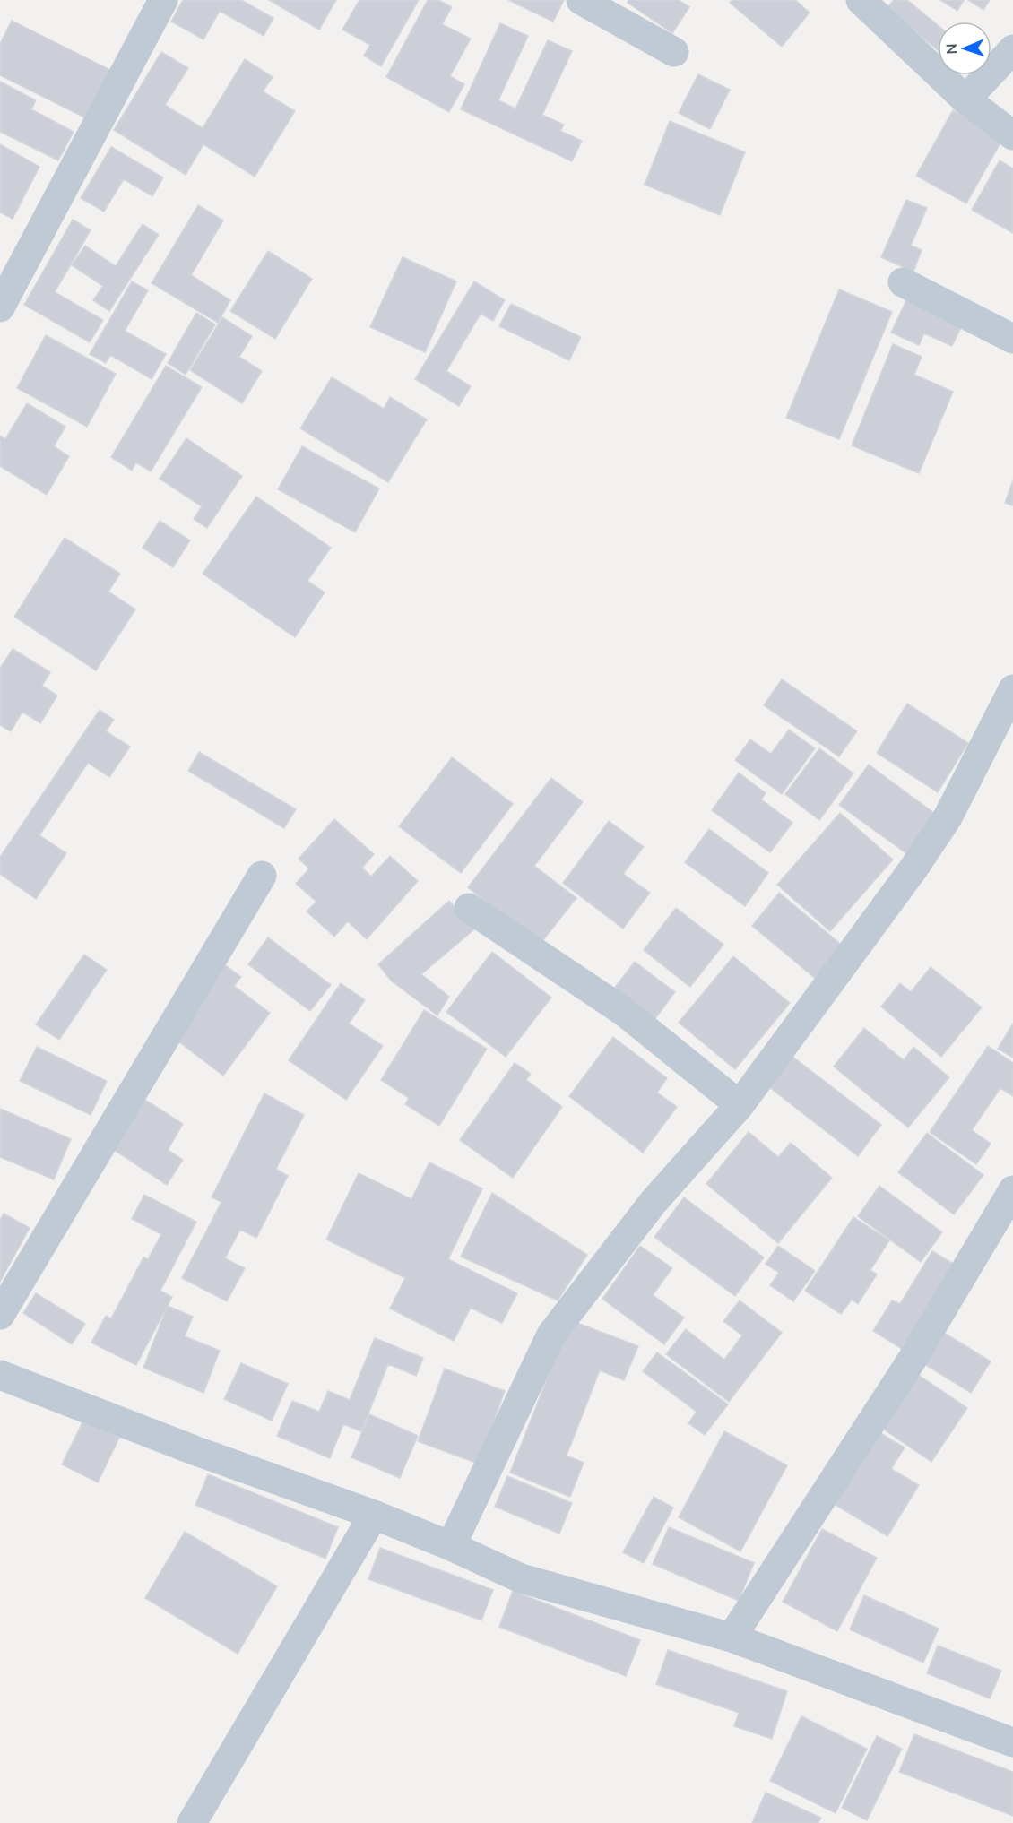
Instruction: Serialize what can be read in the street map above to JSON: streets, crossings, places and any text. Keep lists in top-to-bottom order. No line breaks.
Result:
{"north":"left"}
